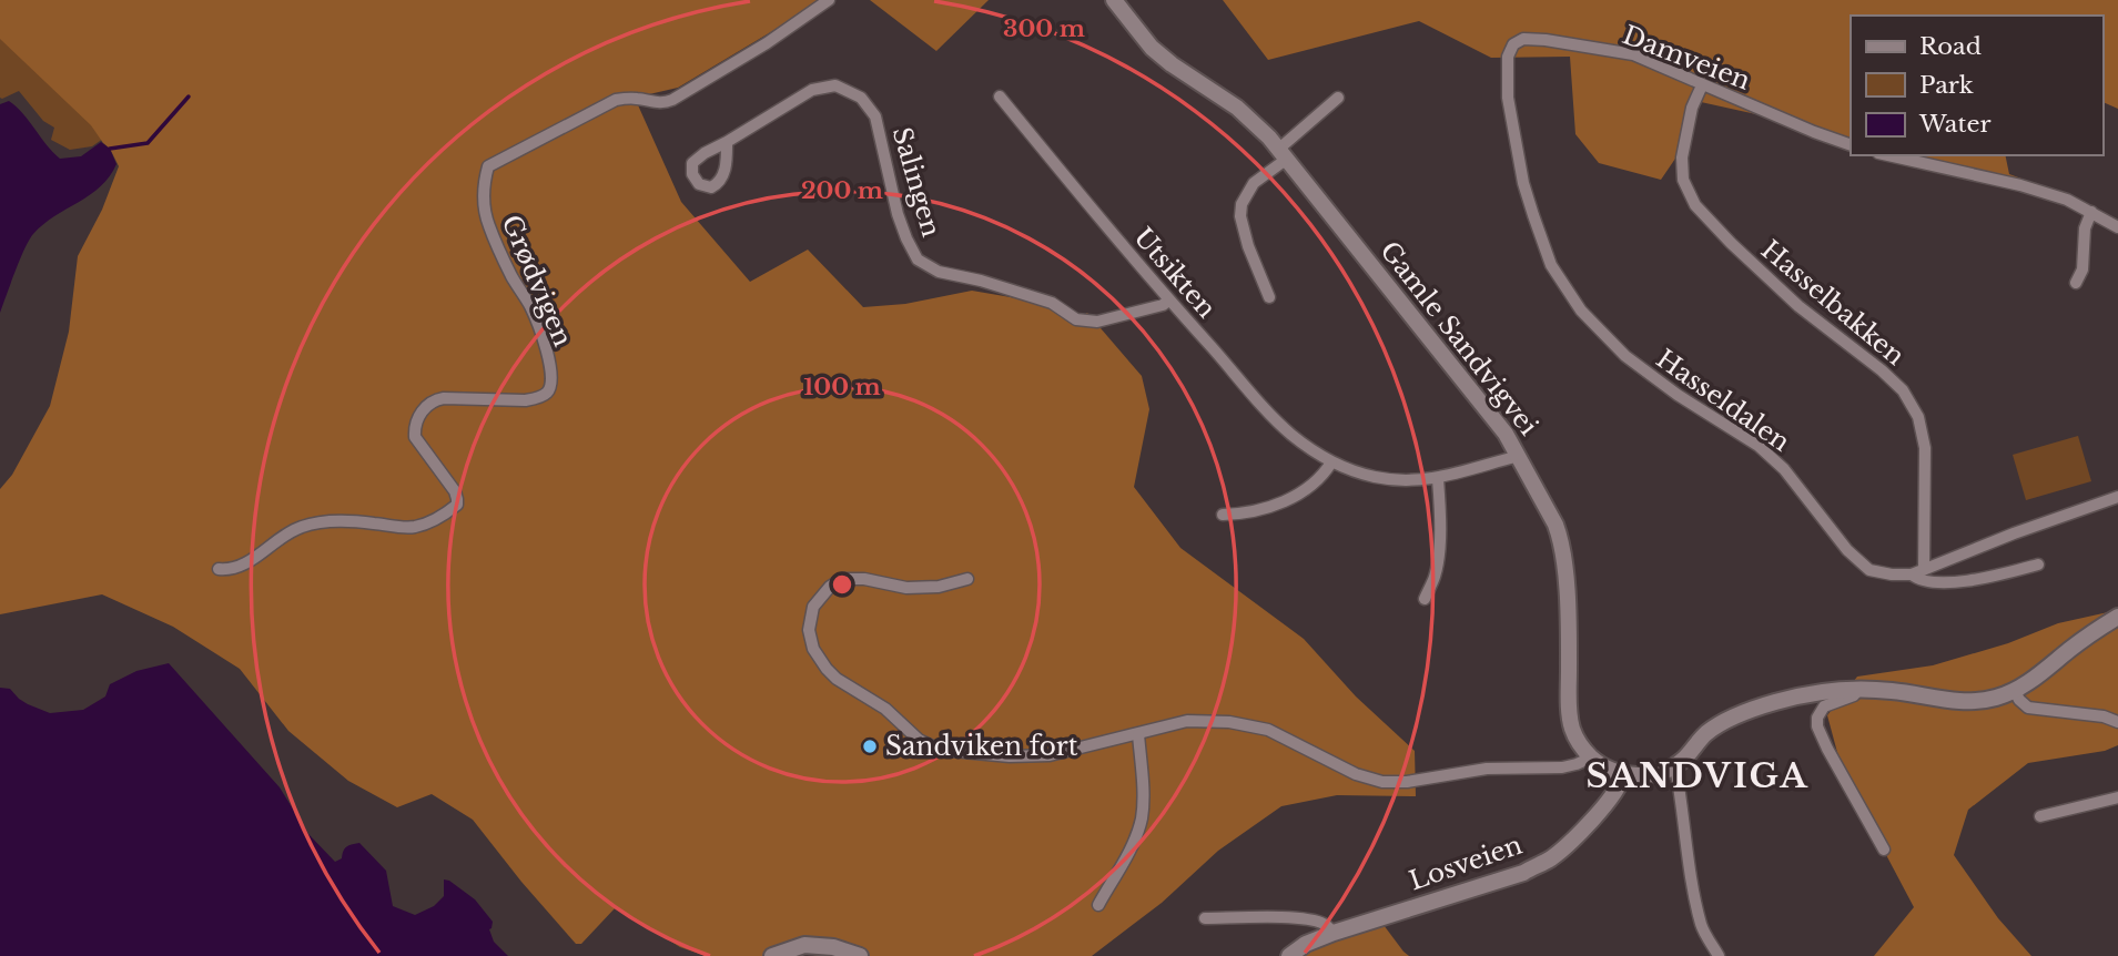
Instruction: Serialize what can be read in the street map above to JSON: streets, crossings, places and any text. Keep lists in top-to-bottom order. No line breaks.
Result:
{"streets":{"street":["Damveien","Salingen","Utsikten","Grødvigen","Hasselbakken","Gamle Sandvigvei","Hasseldalen","Losveien"]},"crossings":[["Damveien","Hasselbakken"],["Damveien","Hasseldalen"],["Salingen","Utsikten"],["Utsikten","Gamle Sandvigvei"],["Hasselbakken","Hasseldalen"],["Gamle Sandvigvei","Losveien"]],"districts":["SANDVIGA"],"places":["Sandviken fort"],"legend":["Road","Park","Water"],"rings":["300 m","200 m","100 m"]}
